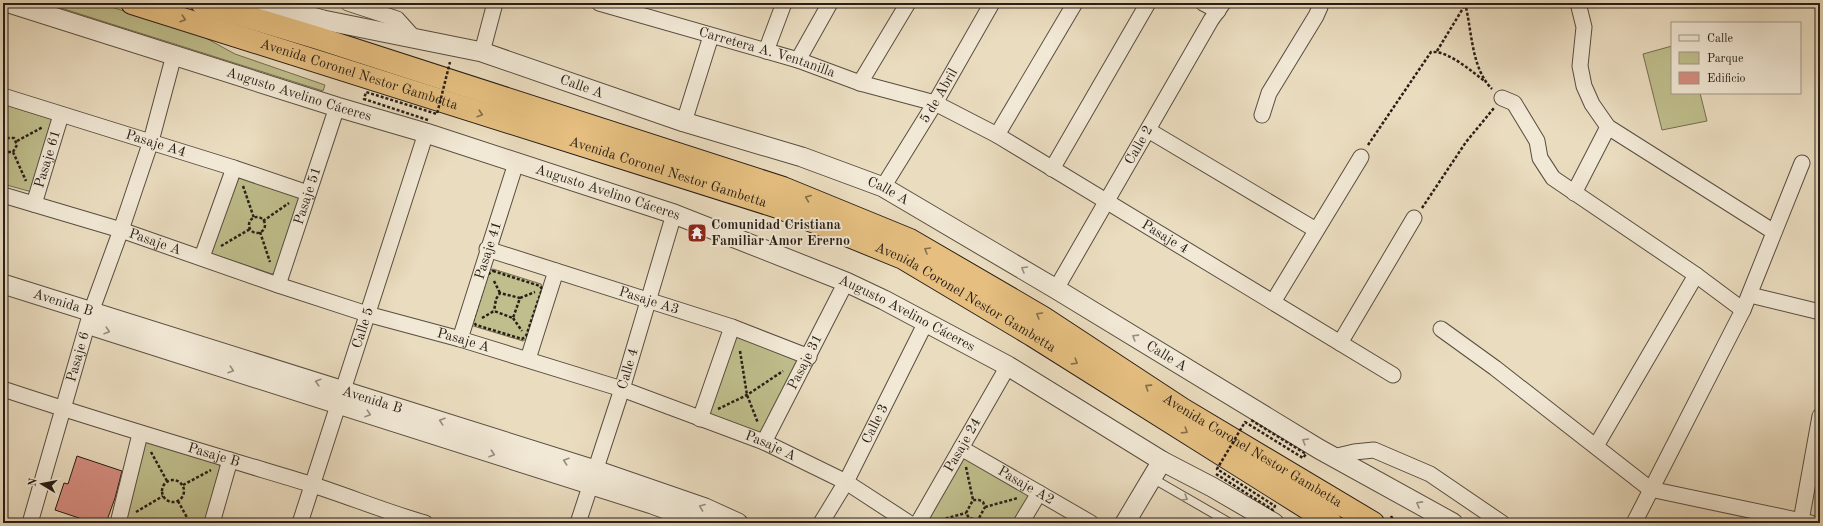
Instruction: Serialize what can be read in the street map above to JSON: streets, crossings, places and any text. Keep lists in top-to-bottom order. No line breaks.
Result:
{"streets":{"highway":["Avenida Coronel Nestor Gambetta"],"street":["Carretera A. Ventanilla","Calle A","Augusto Avelino Cáceres","5 de Abril","Pasaje A4","Calle 2","Pasaje 61","Pasaje 51","Pasaje 4","Pasaje A","Pasaje 41","Pasaje A3","Avenida B","Calle 5","Pasaje 6","Pasaje 31","Calle 4","Calle 3","Pasaje 24","Pasaje B","Pasaje A2"]},"crossings":[["Carretera A. Ventanilla","5 de Abril"],["Carretera A. Ventanilla","Pasaje 4"],["Calle A","5 de Abril"],["Calle A","Calle 2"],["Augusto Avelino Cáceres","Pasaje 51"],["Augusto Avelino Cáceres","Pasaje 41"],["Augusto Avelino Cáceres","Calle 5"],["Augusto Avelino Cáceres","Pasaje 6"],["Augusto Avelino Cáceres","Pasaje 31"],["Augusto Avelino Cáceres","Calle 4"],["Augusto Avelino Cáceres","Calle 3"],["Augusto Avelino Cáceres","Pasaje 24"],["5 de Abril","Pasaje 4"],["Pasaje A4","Pasaje 61"],["Pasaje A4","Pasaje 51"],["Pasaje A4","Pasaje 6"],["Calle 2","Pasaje 4"],["Pasaje 61","Pasaje A"],["Pasaje 51","Pasaje A"],["Pasaje A","Pasaje 41"],["Pasaje A","Calle 5"],["Pasaje A","Pasaje 6"],["Pasaje A","Pasaje 31"],["Pasaje A","Calle 4"],["Pasaje A","Calle 3"],["Pasaje 41","Pasaje A3"],["Pasaje A3","Pasaje 31"],["Pasaje A3","Calle 4"],["Avenida B","Calle 5"],["Avenida B","Pasaje 6"],["Avenida B","Calle 4"],["Calle 5","Pasaje B"],["Pasaje 6","Pasaje B"],["Pasaje 24","Pasaje A2"]],"places":{"temple":["Comunidad Cristiana Familiar Amor Ererno"]},"legend":["Calle","Parque","Edificio"],"north":"left"}
